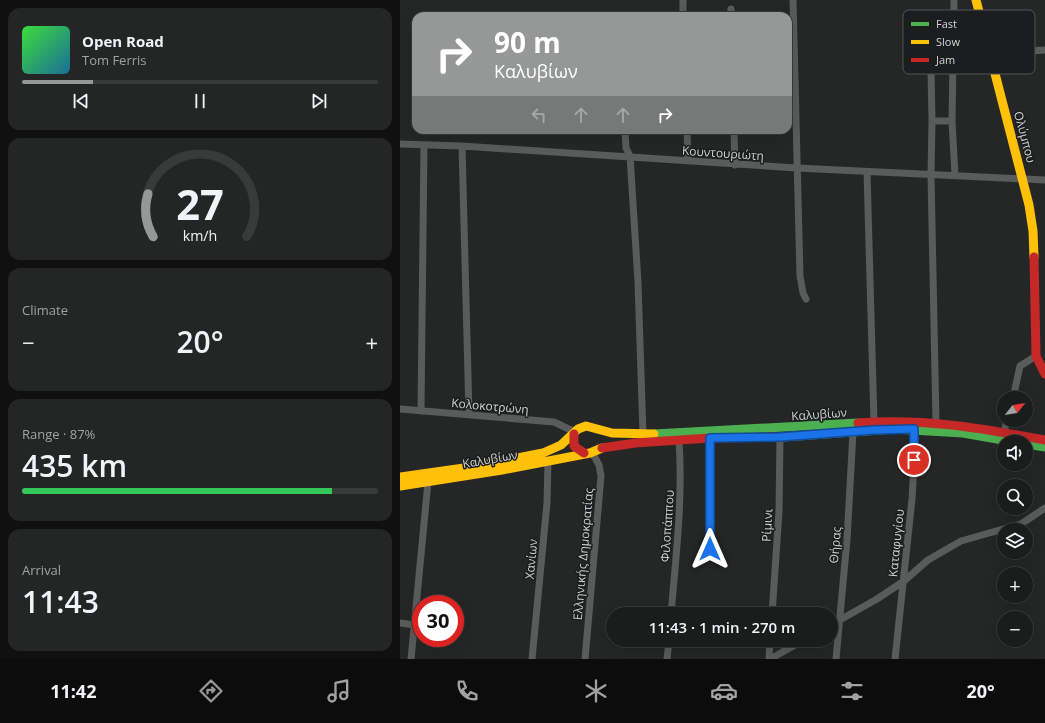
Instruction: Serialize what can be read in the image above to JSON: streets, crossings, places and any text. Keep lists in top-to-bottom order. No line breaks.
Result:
{"streets":{"main road":["Ολύμπου","Καλυβίων"],"street":["Κουντουριώτη","Κολοκοτρώνη","Ρίμινι","Φιλοπάππου","Καταφυγίου","Θήρας","Ελληνικής Δημοκρατίας","Χανίων"]},"crossings":[["Ολύμπου","Κουντουριώτη"],["Κολοκοτρώνη","Καλυβίων"],["Κολοκοτρώνη","Ελληνικής Δημοκρατίας"],["Καλυβίων","Ρίμινι"],["Καλυβίων","Φιλοπάππου"],["Καλυβίων","Καταφυγίου"],["Καλυβίων","Θήρας"],["Καλυβίων","Ελληνικής Δημοκρατίας"],["Καλυβίων","Χανίων"]],"legend":["Fast","Slow","Jam"],"north":"top right","page":{"turn":["90 m","Καλυβίων"],"song":["Open Road","Tom Ferris"],"tile":["Climate",["Range · 87%","435 km"],["Arrival","11:43"]],"heat":["−","20°","+"],"map_buttons":["+","−"],"limit":"30","trip":"11:43 · 1 min · 270 m","tabs":["11:42","20°"],"gauge":["27","km/h"]}}
